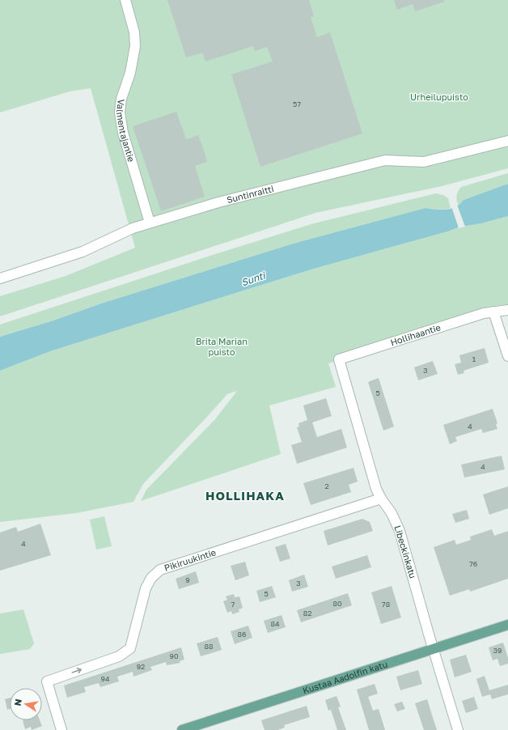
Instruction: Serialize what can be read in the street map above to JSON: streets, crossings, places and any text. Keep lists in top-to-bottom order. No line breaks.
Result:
{"streets":{"main road":["Kustaa Aadolfin katu"],"street":["Valmentajantie","Suntinraitti","Hollihaantie","Libeckinkatu","Pikiruukintie"]},"crossings":[["Valmentajantie","Suntinraitti"],["Hollihaantie","Libeckinkatu"],["Libeckinkatu","Pikiruukintie"],["Libeckinkatu","Kustaa Aadolfin katu"]],"one_way":["Pikiruukintie"],"districts":["HOLLIHAKA"],"water":["Sunti"],"parks":["Urheilupuisto","Brita Marian puisto"],"house_numbers":["57","1","3","5","4","4","2","4","76","9","3","5","80","7","78","82","84","86","88","39","90","92","94"],"north":"left"}
